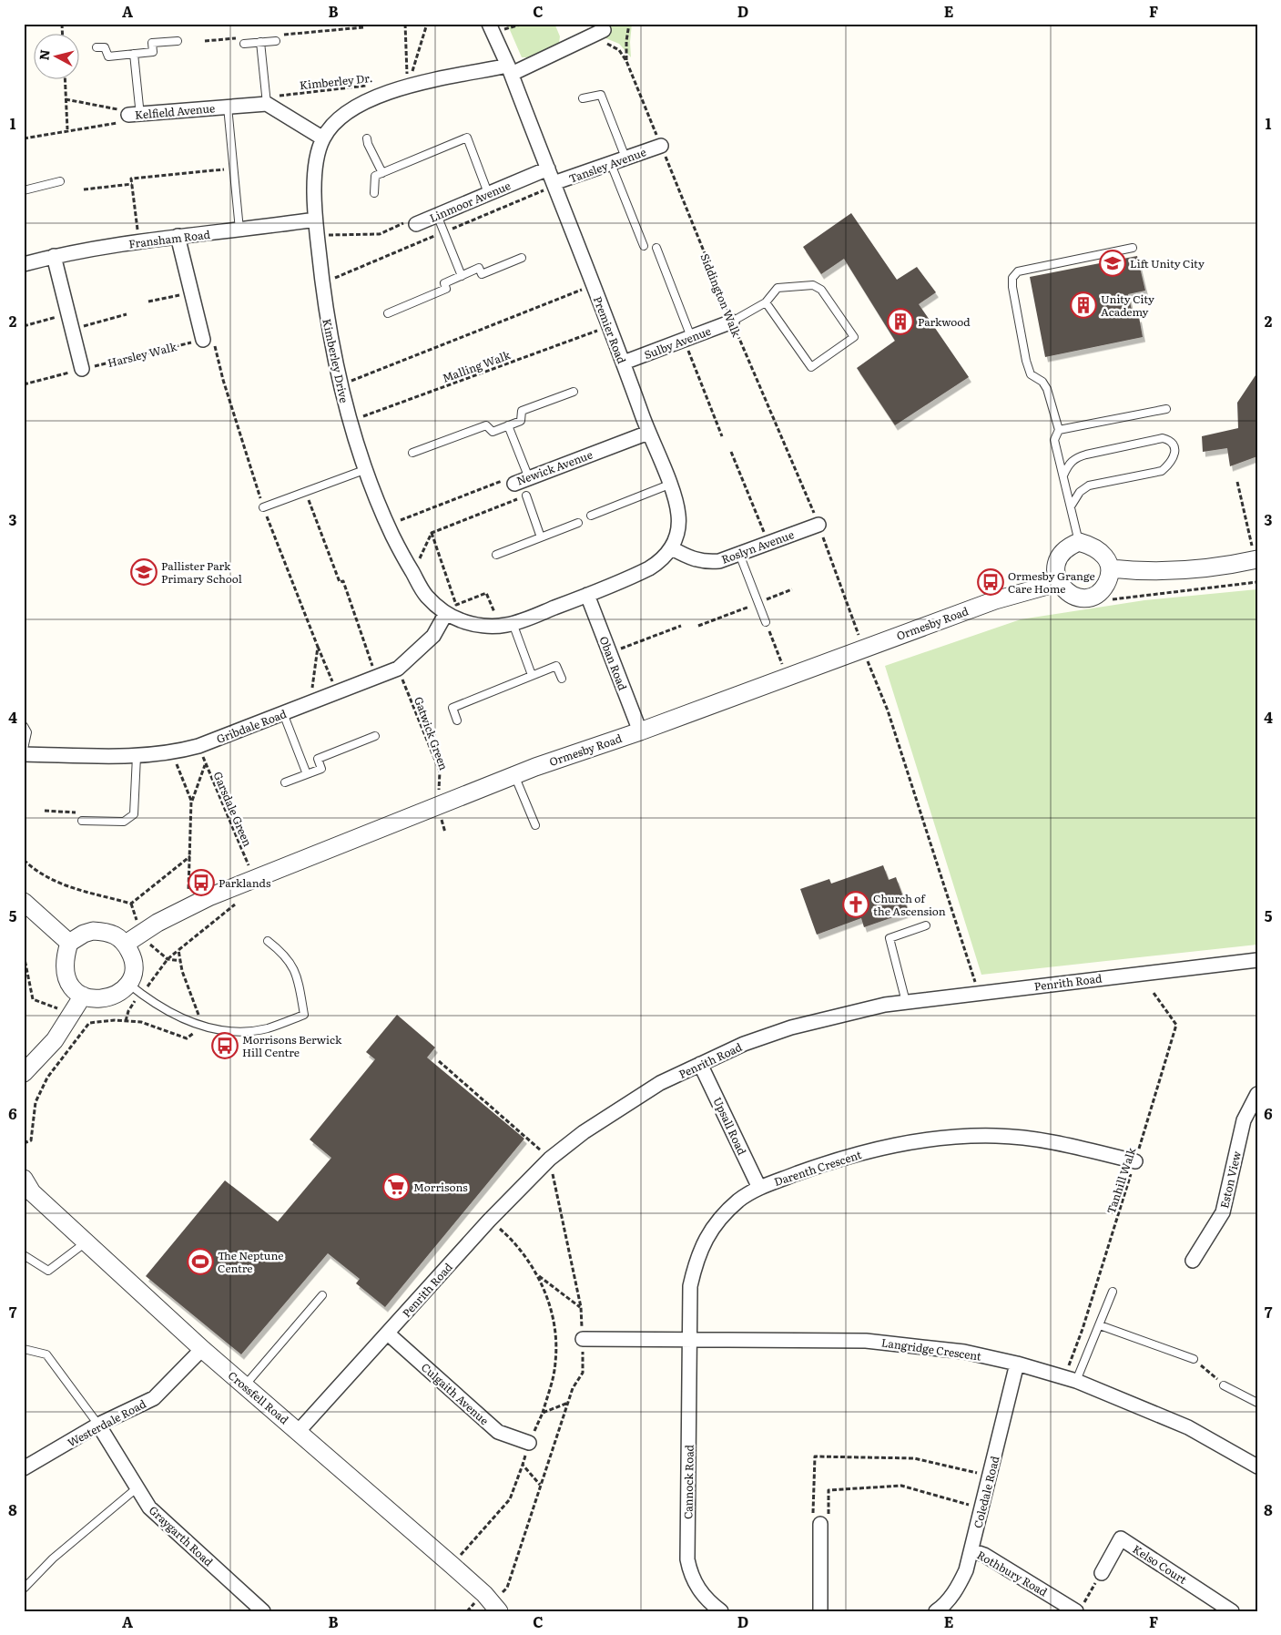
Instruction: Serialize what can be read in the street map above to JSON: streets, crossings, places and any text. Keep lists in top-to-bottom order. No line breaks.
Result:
{"streets":{"street":["Kelfield Avenue","Tansley Avenue","Linmoor Avenue","Fransham Road","Premier Road","Sulby Avenue","Kimberley Drive","Newick Avenue","Roslyn Avenue","Ormesby Road","Oban Road","Gribdale Road","Penrith Road","Upsall Road","Darenth Crescent","Eston View","Langridge Crescent","Culgaith Avenue","Crossfell Road","Westerdale Road","Cannock Road","Coledale Road","Graygarth Road","Kelso Court","Rothbury Road"],"path":["Kimberley Dr.","Siddington Walk","Harsley Walk","Malling Walk","Gatwick Green","Garsdale Green","Tanhill Walk"]},"crossings":[["Kimberley Dr.","Kelfield Avenue"],["Tansley Avenue","Siddington Walk"],["Tansley Avenue","Premier Road"],["Linmoor Avenue","Premier Road"],["Linmoor Avenue","Kimberley Drive"],["Fransham Road","Kimberley Drive"],["Siddington Walk","Sulby Avenue"],["Siddington Walk","Roslyn Avenue"],["Siddington Walk","Ormesby Road"],["Siddington Walk","Penrith Road"],["Premier Road","Sulby Avenue"],["Premier Road","Malling Walk"],["Premier Road","Newick Avenue"],["Premier Road","Roslyn Avenue"],["Kimberley Drive","Malling Walk"],["Kimberley Drive","Newick Avenue"],["Kimberley Drive","Oban Road"],["Kimberley Drive","Gribdale Road"],["Ormesby Road","Oban Road"],["Ormesby Road","Gatwick Green"],["Ormesby Road","Garsdale Green"],["Gribdale Road","Gatwick Green"],["Gribdale Road","Garsdale Green"],["Penrith Road","Upsall Road"],["Penrith Road","Culgaith Avenue"],["Penrith Road","Crossfell Road"],["Upsall Road","Darenth Crescent"],["Darenth Crescent","Tanhill Walk"],["Darenth Crescent","Langridge Crescent"],["Darenth Crescent","Cannock Road"],["Tanhill Walk","Langridge Crescent"],["Langridge Crescent","Cannock Road"],["Langridge Crescent","Coledale Road"],["Crossfell Road","Westerdale Road"],["Westerdale Road","Graygarth Road"],["Coledale Road","Rothbury Road"]],"places":{"school or university":["Lift Unity City","Pallister Park Primary School"],"building":["Unity City Academy","Parkwood"],"bus stop":["Ormesby Grange Care Home","Parklands","Morrisons Berwick Hill Centre"],"church":["Church of the Ascension"],"supermarket":["Morrisons"],"sports":["The Neptune Centre"]},"north":"left","grid":{"columns":["A","B","C","D","E","F"],"rows":["1","2","3","4","5","6","7","8"]}}
